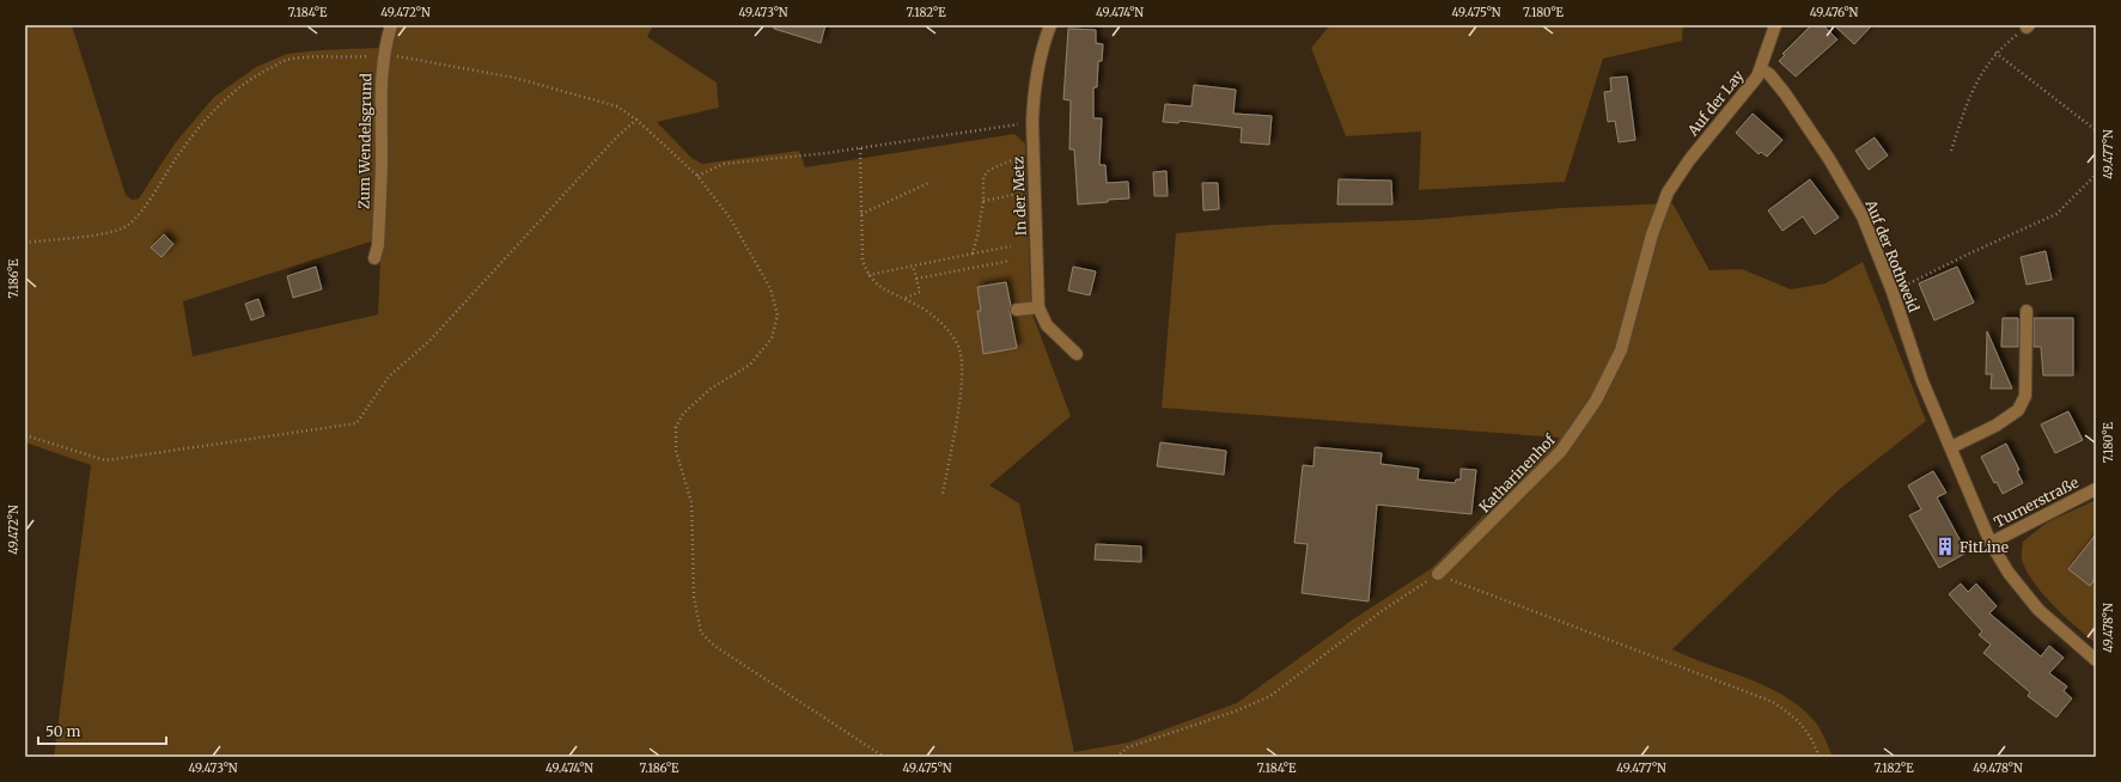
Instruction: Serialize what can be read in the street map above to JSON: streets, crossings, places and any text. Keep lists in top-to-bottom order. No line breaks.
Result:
{"streets":{"street":["Auf der Lay","Zum Wendelsgrund","In der Metz","Auf der Rothweid","Katharinenhof","Turnerstraße"]},"crossings":[["Auf der Lay","Auf der Rothweid"],["Auf der Lay","Katharinenhof"],["Auf der Rothweid","Turnerstraße"]],"places":{"building":["FitLine"]},"scale_bar":"50 m","coordinates":["7.184°E","49.472°N","49.473°N","7.182°E","49.474°N","49.475°N","7.180°E","49.476°N","49.477°N","7.186°E","49.478°N"]}
